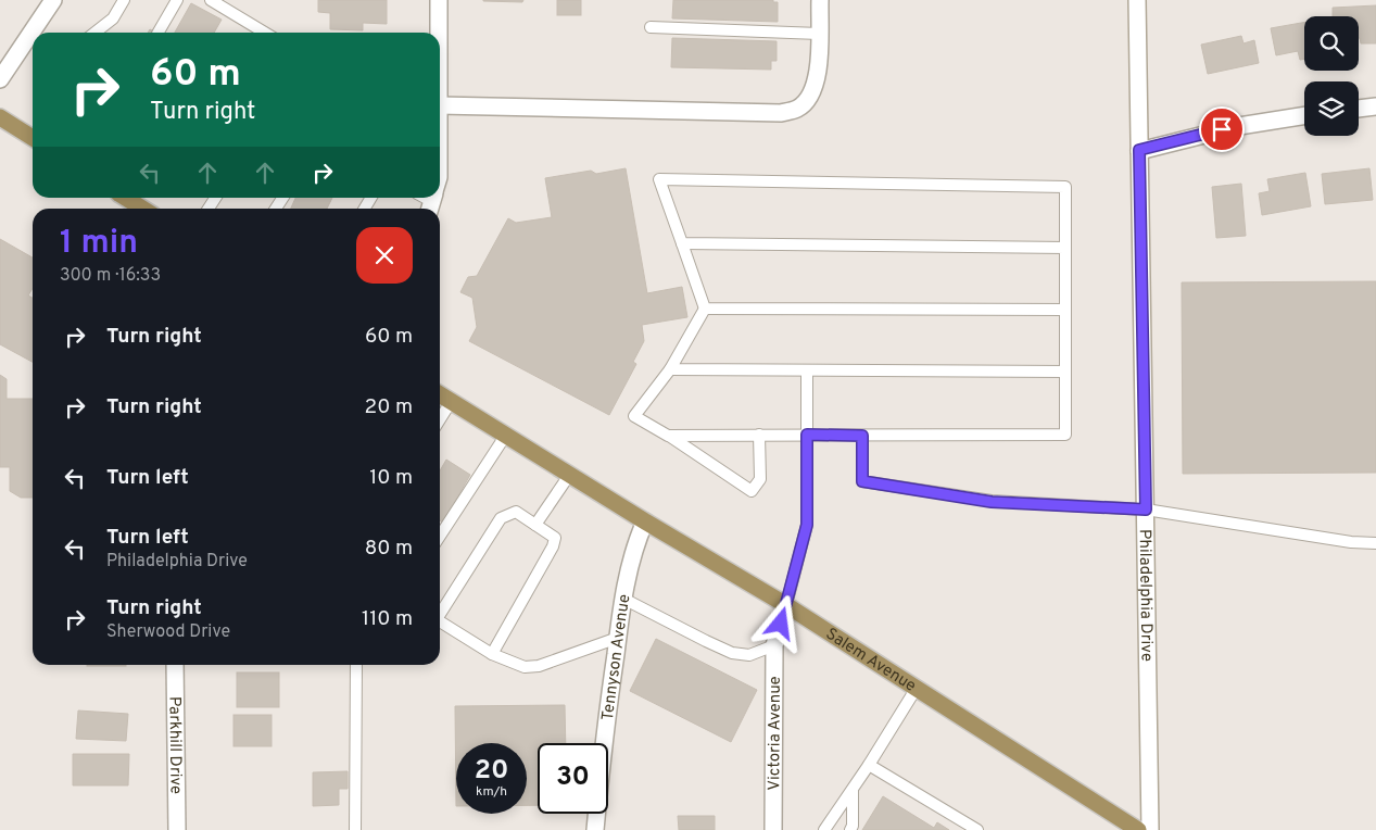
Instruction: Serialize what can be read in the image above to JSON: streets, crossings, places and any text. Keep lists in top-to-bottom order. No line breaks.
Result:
{"streets":{"main road":["Salem Avenue"],"street":["Philadelphia Drive","Tennyson Avenue","Victoria Avenue","Parkhill Drive"]},"crossings":[["Tennyson Avenue","Salem Avenue"],["Salem Avenue","Victoria Avenue"]],"page":{"turn":["60 m","Turn right"],"heading":["1 min","300 m · 16:33"],"list":[{"name":"Turn right","value":"60 m"},{"name":"Turn right","value":"20 m"},{"name":"Turn left","value":"10 m"},{"name":"Turn left","note":"Philadelphia Drive","value":"80 m"},{"name":"Turn right","note":"Sherwood Drive","value":"110 m"}],"speed":"20 km/h","limit":"30"}}
